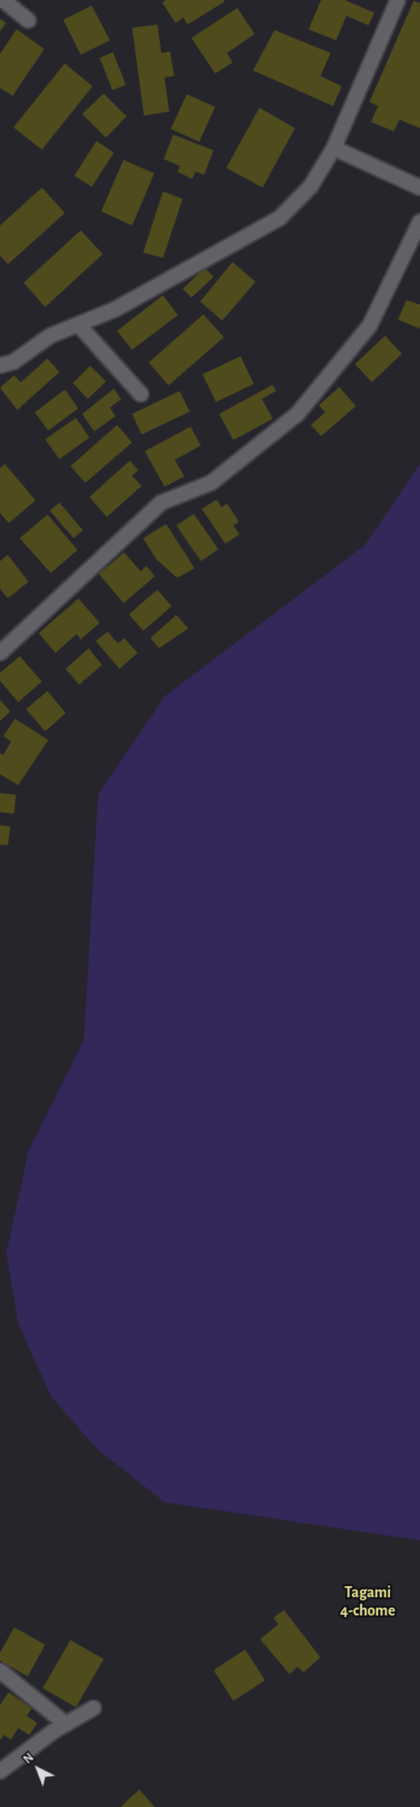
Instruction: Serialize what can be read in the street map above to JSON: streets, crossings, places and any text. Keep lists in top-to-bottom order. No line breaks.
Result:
{"districts":["Tagami 4-chome"],"north":"top left"}
